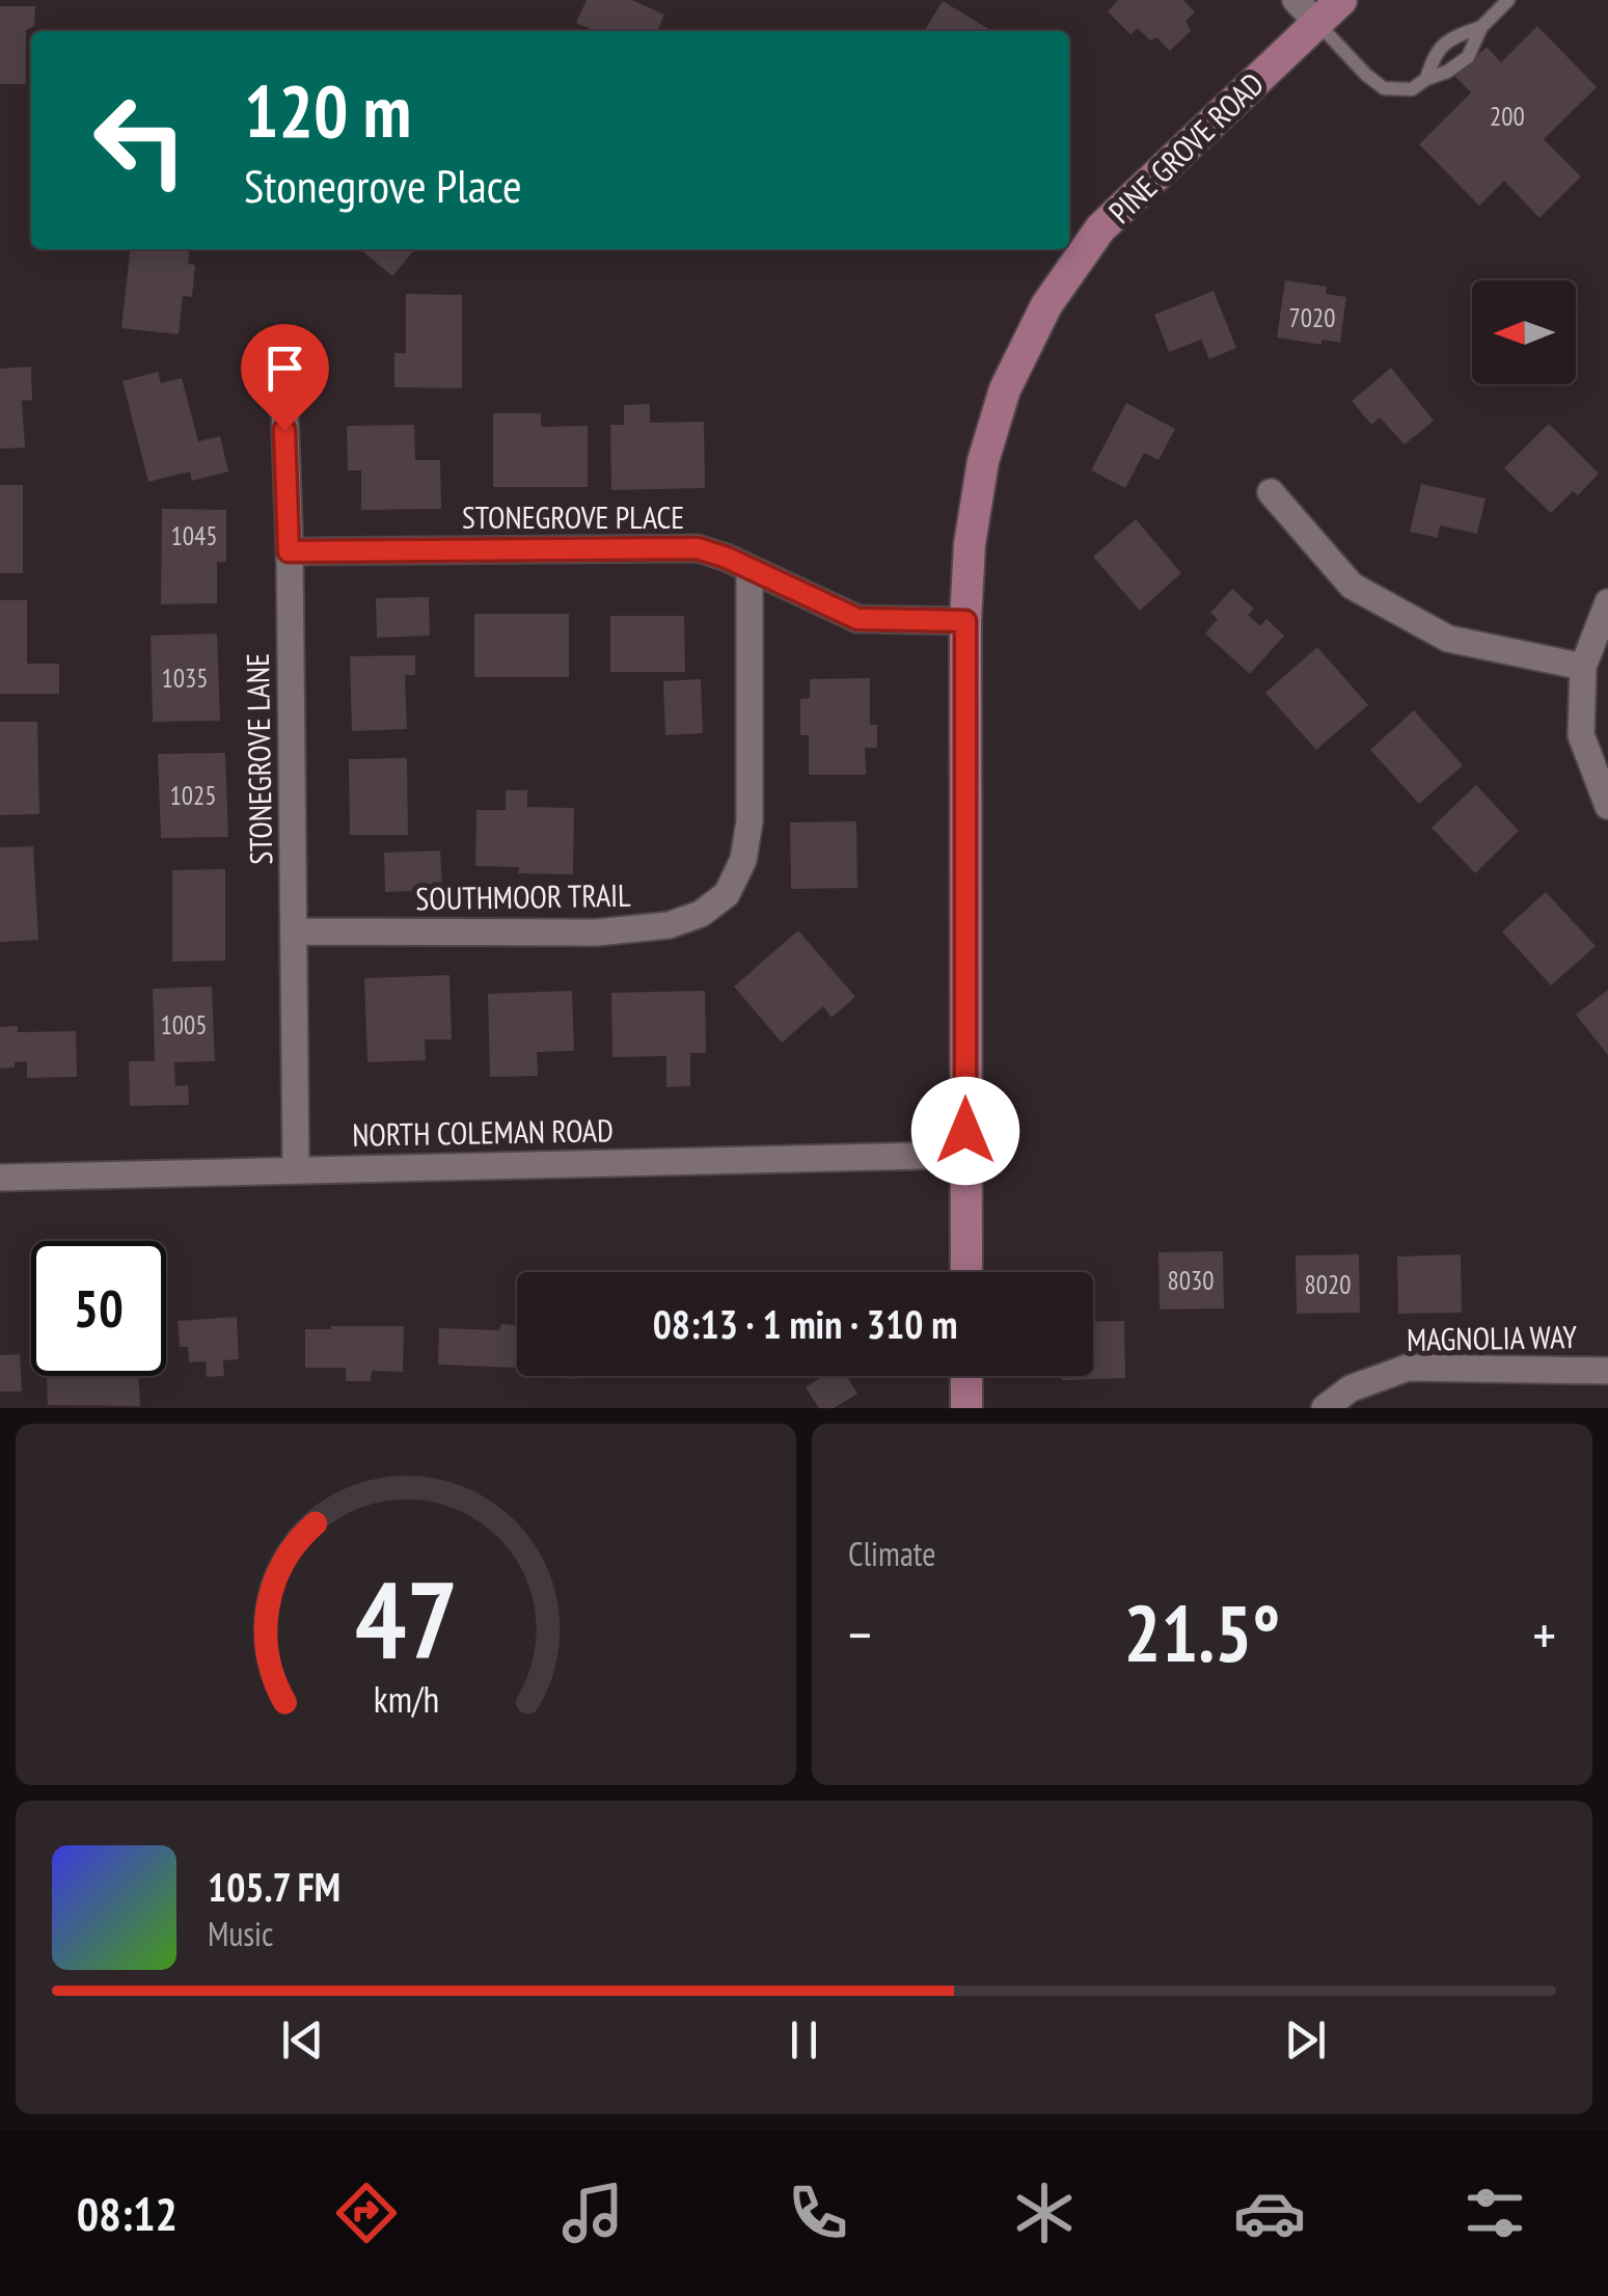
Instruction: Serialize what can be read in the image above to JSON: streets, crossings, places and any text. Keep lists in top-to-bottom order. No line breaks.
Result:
{"streets":{"main road":["PINE GROVE ROAD"],"street":["STONEGROVE PLACE","STONEGROVE LANE","SOUTHMOOR TRAIL","NORTH COLEMAN ROAD","MAGNOLIA WAY"]},"crossings":[["PINE GROVE ROAD","STONEGROVE PLACE"],["PINE GROVE ROAD","NORTH COLEMAN ROAD"],["STONEGROVE PLACE","STONEGROVE LANE"],["STONEGROVE PLACE","SOUTHMOOR TRAIL"],["STONEGROVE LANE","SOUTHMOOR TRAIL"],["STONEGROVE LANE","NORTH COLEMAN ROAD"]],"house_numbers":["200","7020","1045","1035","1025","1005","8030","8020"],"north":"left","page":{"turn":["120 m","Stonegrove Place"],"limit":"50","trip":"08:13 · 1 min · 310 m","tile":"Climate","heat":["−","21.5°","+"],"song":["105.7 FM","Music"],"tabs":"08:12","gauge":["47","km/h"]}}
